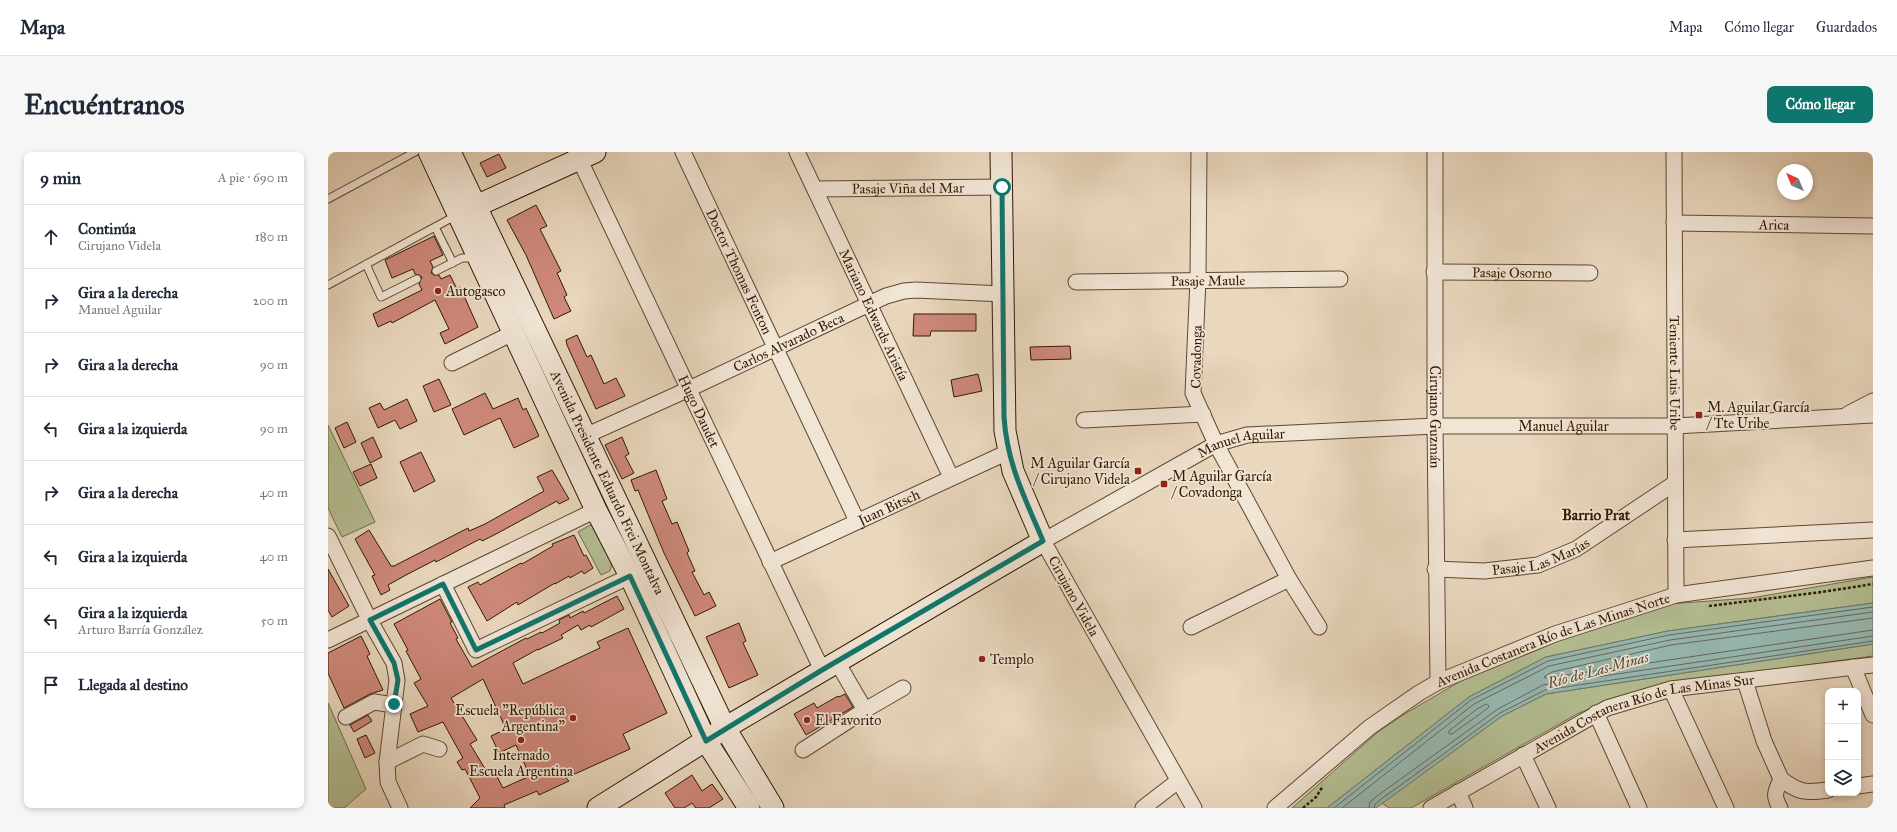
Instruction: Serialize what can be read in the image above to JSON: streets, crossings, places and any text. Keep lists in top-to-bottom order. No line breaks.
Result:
{"streets":{"main road":["Manuel Aguilar","Avenida Presidente Eduardo Frei Montalva","Cirujano Videla"],"street":["Pasaje Viña del Mar","Arica","Doctor Thomas Fenton","Pasaje Osorno","Pasaje Maule","Mariano Edwards Aristía","Carlos Alvarado Beca","Covadonga","Teniente Luis Uribe","Hugo Daudet","Cirujano Guzmán","Juan Bitsch","Pasaje Las Marías","Avenida Costanera Río de Las Minas Norte","Avenida Costanera Río de Las Minas Sur"]},"crossings":[["Pasaje Viña del Mar","Mariano Edwards Aristía"],["Pasaje Viña del Mar","Cirujano Videla"],["Arica","Teniente Luis Uribe"],["Doctor Thomas Fenton","Carlos Alvarado Beca"],["Doctor Thomas Fenton","Juan Bitsch"],["Pasaje Osorno","Cirujano Guzmán"],["Pasaje Maule","Covadonga"],["Mariano Edwards Aristía","Carlos Alvarado Beca"],["Mariano Edwards Aristía","Juan Bitsch"],["Carlos Alvarado Beca","Hugo Daudet"],["Carlos Alvarado Beca","Avenida Presidente Eduardo Frei Montalva"],["Carlos Alvarado Beca","Cirujano Videla"],["Covadonga","Manuel Aguilar"],["Teniente Luis Uribe","Manuel Aguilar"],["Teniente Luis Uribe","Pasaje Las Marías"],["Teniente Luis Uribe","Avenida Costanera Río de Las Minas Norte"],["Hugo Daudet","Manuel Aguilar"],["Hugo Daudet","Juan Bitsch"],["Cirujano Guzmán","Manuel Aguilar"],["Cirujano Guzmán","Pasaje Las Marías"],["Cirujano Guzmán","Avenida Costanera Río de Las Minas Norte"],["Manuel Aguilar","Avenida Presidente Eduardo Frei Montalva"],["Manuel Aguilar","Cirujano Videla"],["Juan Bitsch","Cirujano Videla"]],"districts":["Barrio Prat"],"water":["Río de Las Minas"],"places":{"other":["Autogasco","Templo","Escuela \"República Argentina\"","El Favorito","Internado Escuela Argentina"],"transit":["M. Aguilar García / Tte Uribe","M Aguilar García / Cirujano Videla","M Aguilar García / Covadonga"]},"north":"top left","page":{"header":"Mapa","nav":["Mapa","Cómo llegar","Guardados"],"buttons":"Cómo llegar","title":"Encuéntranos","heading":["9 min","A pie · 690 m"],"list":[["Continúa","Cirujano Videla","180 m"],["Gira a la derecha","Manuel Aguilar","200 m"],["Gira a la derecha","90 m"],["Gira a la izquierda","90 m"],["Gira a la derecha","40 m"],["Gira a la izquierda","40 m"],["Gira a la izquierda","Arturo Barría González","50 m"],"Llegada al destino"],"map_buttons":["+","−"]}}
